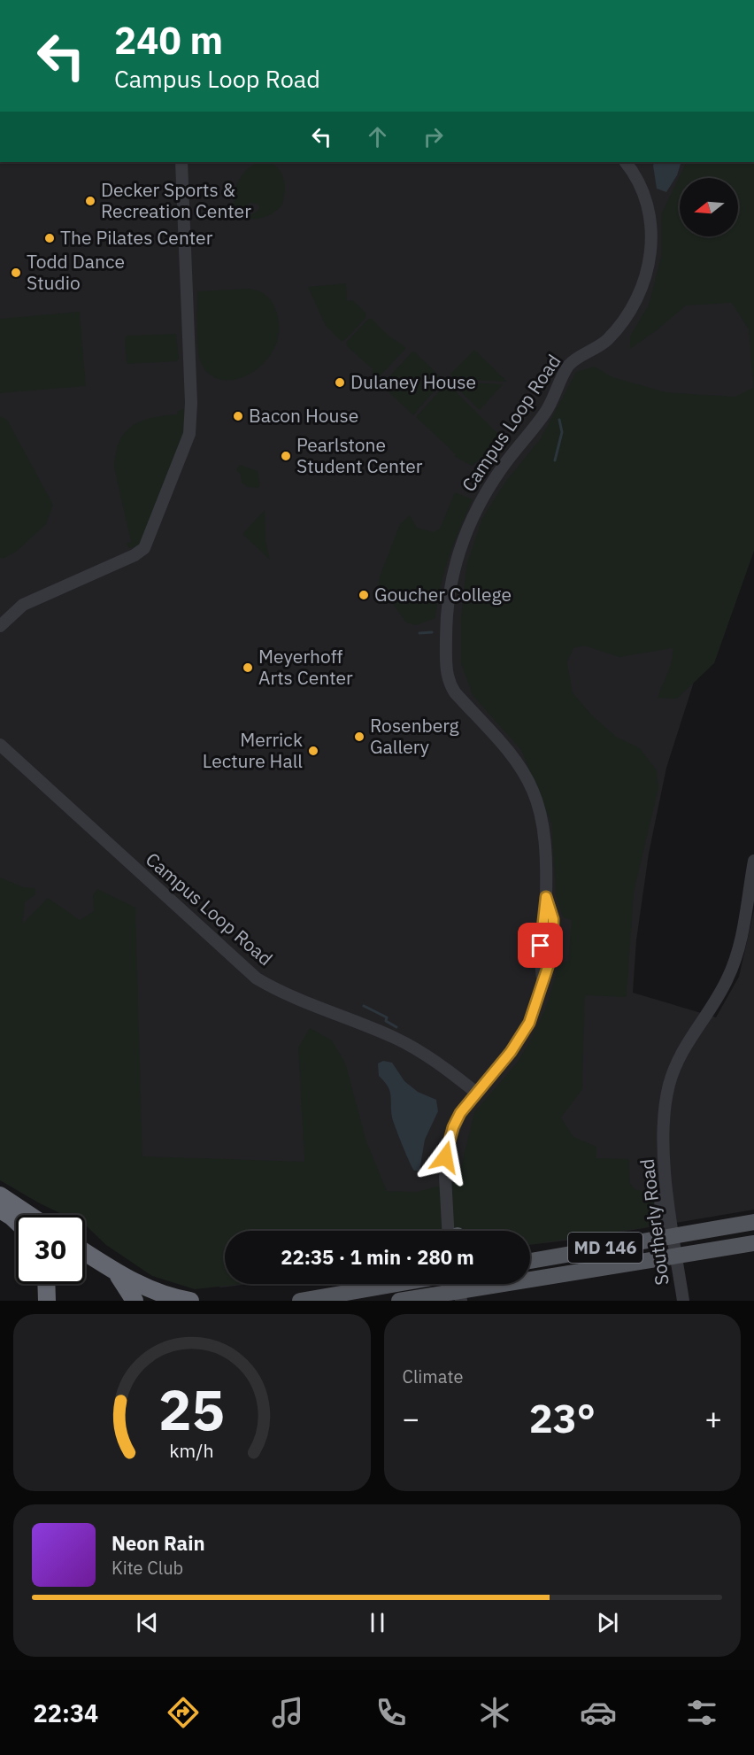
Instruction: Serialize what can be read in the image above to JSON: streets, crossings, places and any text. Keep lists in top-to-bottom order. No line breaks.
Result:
{"streets":{"main road":["MD 146"],"street":["Campus Loop Road","Southerly Road"]},"crossings":[["Southerly Road","MD 146"]],"places":["Decker Sports & Recreation Center","The Pilates Center","Todd Dance Studio","Dulaney House","Bacon House","Pearlstone Student Center","Goucher College","Meyerhoff Arts Center","Rosenberg Gallery","Merrick Lecture Hall"],"north":"left","page":{"turn":["240 m","Campus Loop Road"],"limit":"30","trip":"22:35 · 1 min · 280 m","tile":"Climate","heat":["−","23°","+"],"song":["Neon Rain","Kite Club"],"tabs":"22:34","gauge":["25","km/h"]}}
